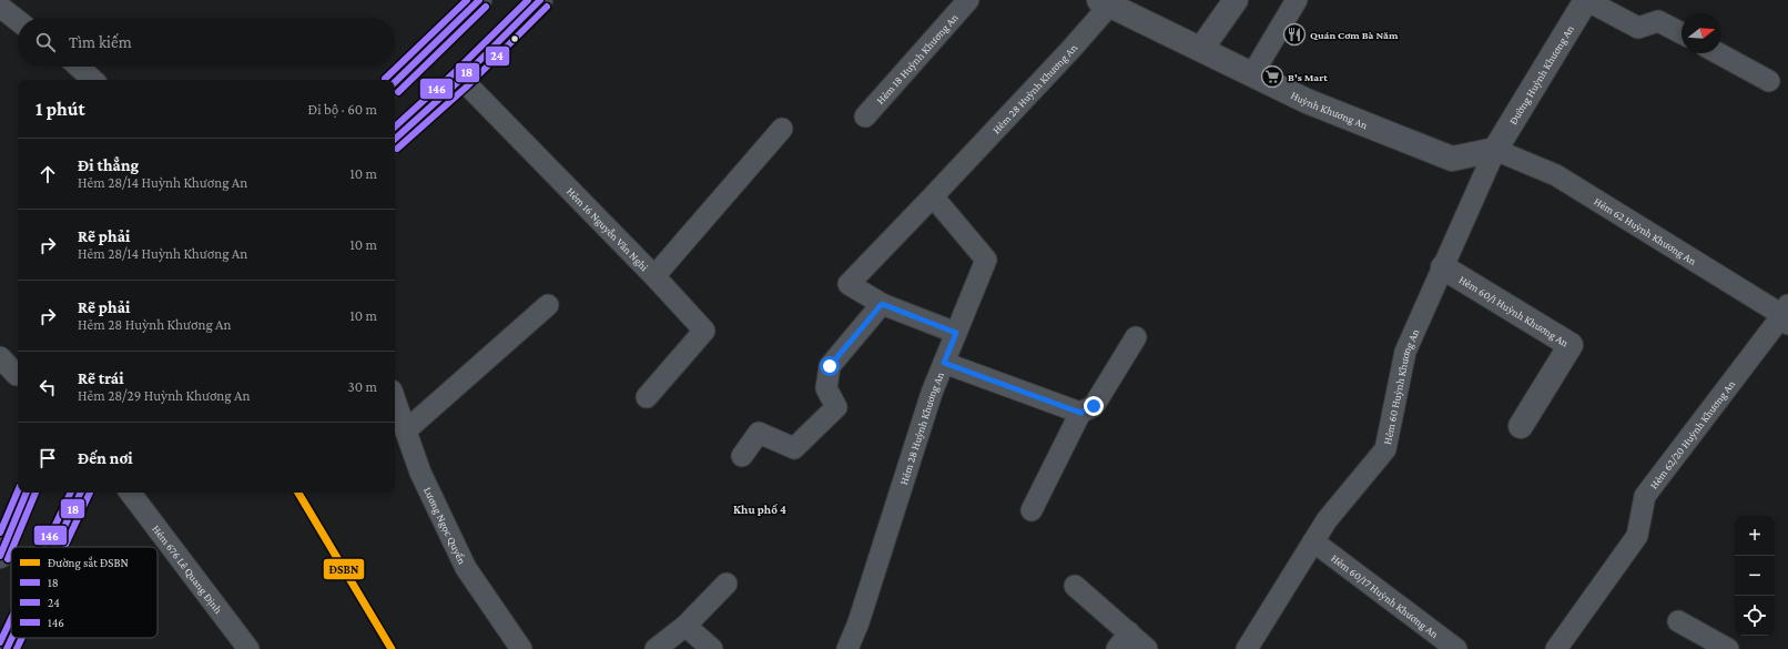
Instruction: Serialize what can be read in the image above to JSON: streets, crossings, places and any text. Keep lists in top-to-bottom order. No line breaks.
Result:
{"streets":{"street":["Đường Huỳnh Khương An","Huỳnh Khương An","Hẻm 60/1 Huỳnh Khương An"],"lane":["Hẻm 18 Huỳnh Khương An","Hẻm 28 Huỳnh Khương An","Hẻm 16 Nguyễn Văn Nghi","Hẻm 62 Huỳnh Khương An","Hẻm 60 Huỳnh Khương An","Hẻm 62/20 Huỳnh Khương An","Lương Ngọc Quyến","Hẻm 676 Lê Quang Định","Hẻm 60/17 Huỳnh Khương An"]},"crossings":[["Đường Huỳnh Khương An","Huỳnh Khương An"],["Đường Huỳnh Khương An","Hẻm 62 Huỳnh Khương An"],["Đường Huỳnh Khương An","Hẻm 60 Huỳnh Khương An"],["Hẻm 28 Huỳnh Khương An","Huỳnh Khương An"],["Huỳnh Khương An","Hẻm 62 Huỳnh Khương An"],["Huỳnh Khương An","Hẻm 60 Huỳnh Khương An"],["Hẻm 62 Huỳnh Khương An","Hẻm 60 Huỳnh Khương An"],["Hẻm 62 Huỳnh Khương An","Hẻm 62/20 Huỳnh Khương An"],["Hẻm 60/1 Huỳnh Khương An","Hẻm 60 Huỳnh Khương An"],["Hẻm 60 Huỳnh Khương An","Hẻm 60/17 Huỳnh Khương An"]],"districts":["Khu phố 4"],"places":{"restaurant":["Quán Cơm Bà Năm"],"supermarket":["B's Mart"]},"lines":["transit line 18","transit line 146","transit line 24","rail line ĐSBN"],"legend":["Đường sắt ĐSBN","18","24","146"],"north":"right","page":{"search":"Tìm kiếm","heading":["1 phút","Đi bộ · 60 m"],"list":[["Đi thẳng","Hẻm 28/14 Huỳnh Khương An","10 m"],["Rẽ phải","Hẻm 28/14 Huỳnh Khương An","10 m"],["Rẽ phải","Hẻm 28 Huỳnh Khương An","10 m"],["Rẽ trái","Hẻm 28/29 Huỳnh Khương An","30 m"],"Đến nơi"],"map_buttons":["+","−"]}}
